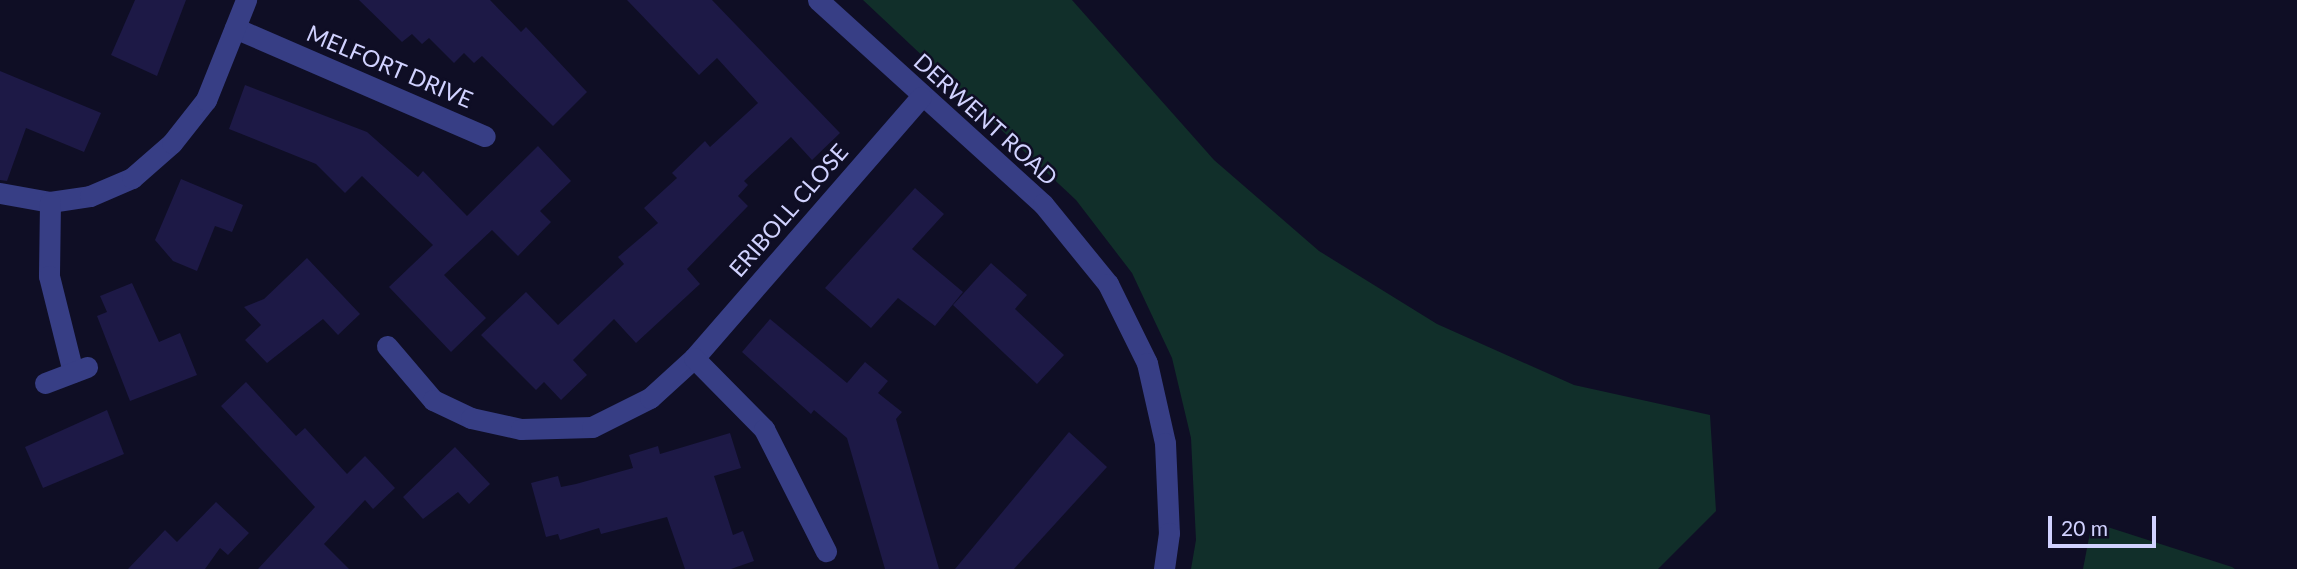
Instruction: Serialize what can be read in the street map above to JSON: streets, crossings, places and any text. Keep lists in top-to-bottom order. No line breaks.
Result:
{"streets":{"street":["MELFORT DRIVE","DERWENT ROAD","ERIBOLL CLOSE"]},"crossings":[["DERWENT ROAD","ERIBOLL CLOSE"]],"scale_bar":"20 m"}
